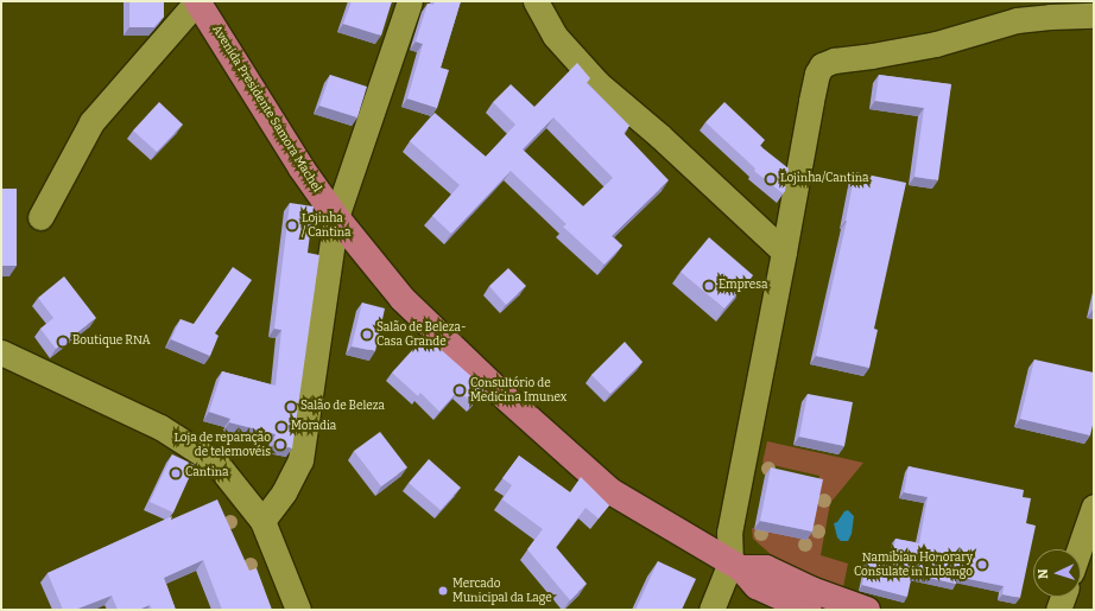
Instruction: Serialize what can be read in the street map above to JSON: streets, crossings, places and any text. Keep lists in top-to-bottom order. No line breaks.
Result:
{"streets":{"main road":["Avenida Presidente Samora Machel"]},"places":["Lojinha/Cantina","Lojinha / Cantina","Empresa","Salão de Beleza- Casa Grande","Boutique RNA","Consultório de Medicina Imunex","Salão de Beleza","Moradia","Loja de reparação de telemovéis","Cantina","Namibian Honorary Consulate in Lubango","Mercado Municipal da Lage"],"north":"left"}
